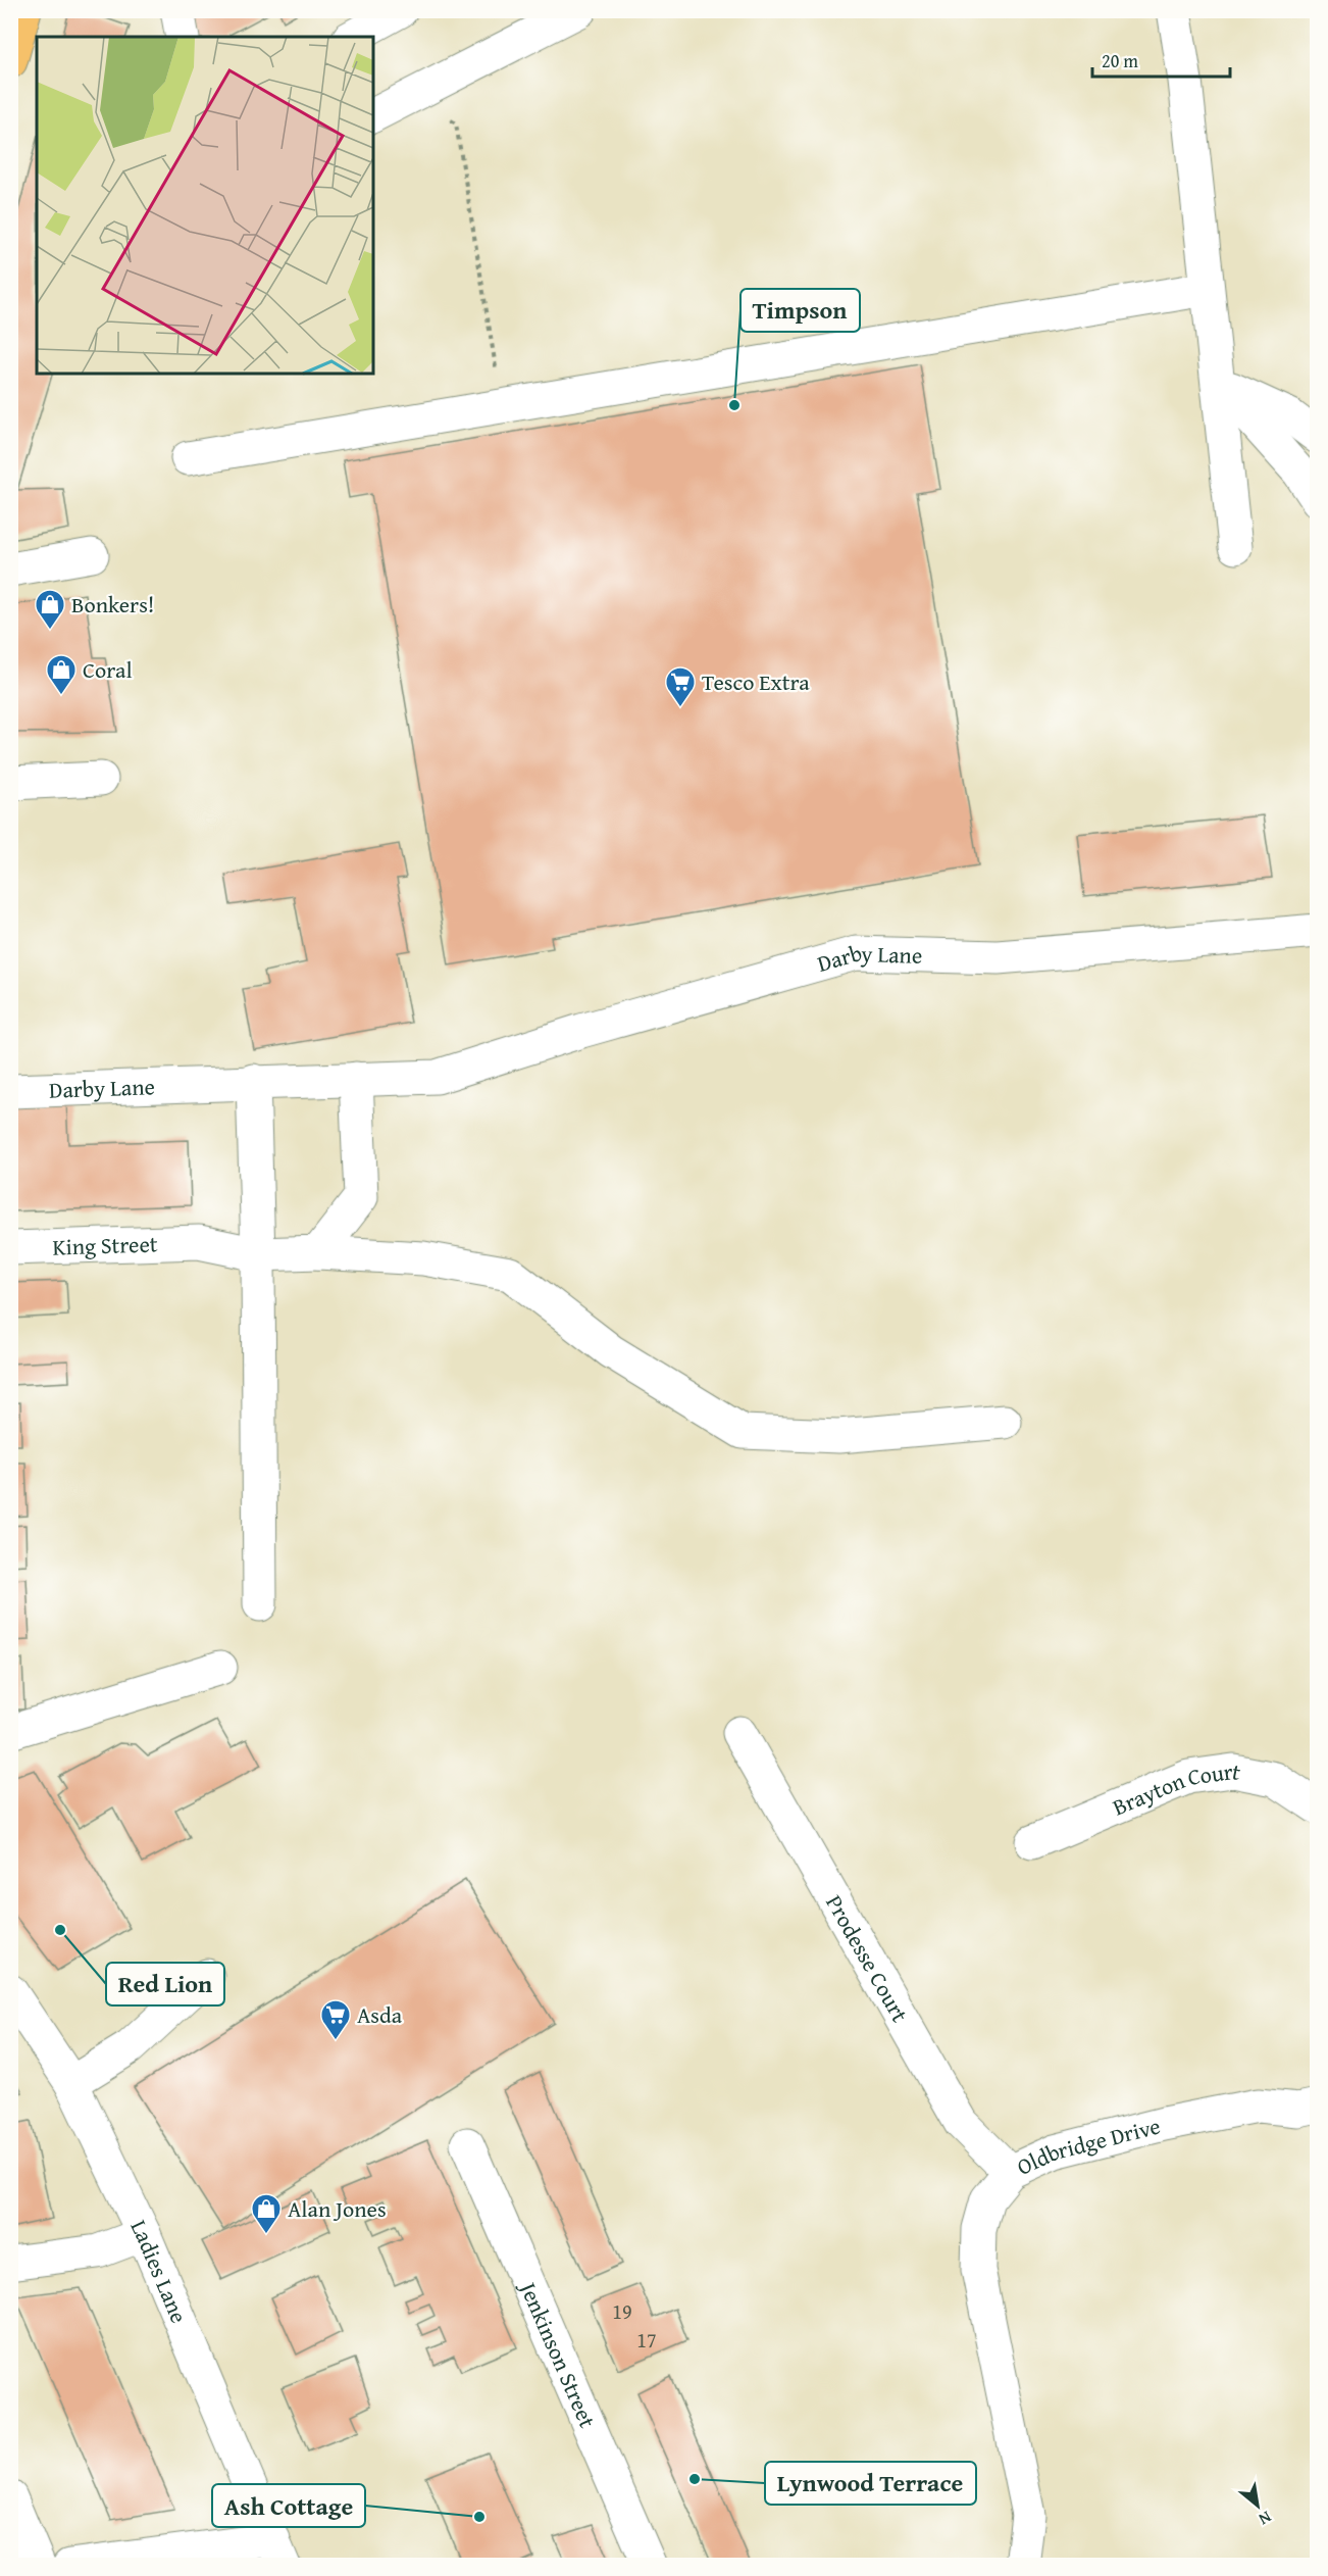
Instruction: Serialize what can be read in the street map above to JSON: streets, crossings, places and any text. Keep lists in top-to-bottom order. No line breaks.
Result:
{"streets":{"street":["Darby Lane","King Street","Brayton Court","Prodesse Court","Oldbridge Drive","Ladies Lane","Jenkinson Street"]},"crossings":[["Prodesse Court","Oldbridge Drive"]],"places":{"other":["Timpson","Red Lion","Lynwood Terrace","Ash Cottage"],"shop":["Bonkers!","Coral","Alan Jones"],"supermarket":["Tesco Extra","Asda"]},"house_numbers":["19","17"],"scale_bar":"20 m","north":"bottom right"}
